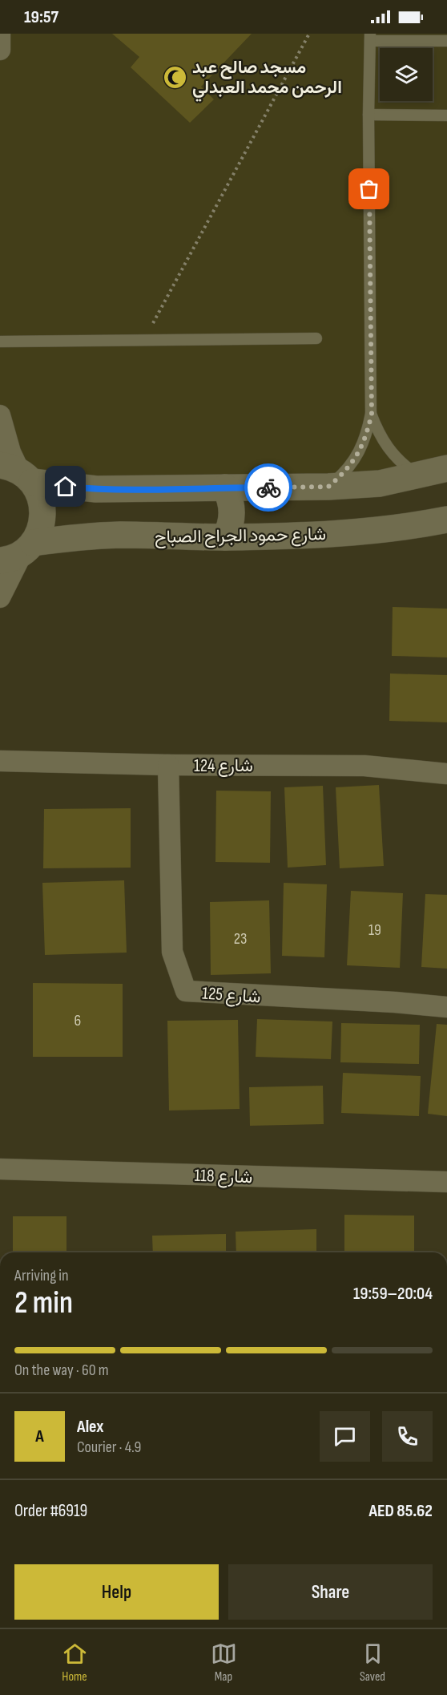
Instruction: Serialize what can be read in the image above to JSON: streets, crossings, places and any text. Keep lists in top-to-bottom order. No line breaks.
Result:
{"streets":{"street":["شارع حمود الجراح الصباح","شارع 124","شارع 125","شارع 118"]},"crossings":[["شارع 124","شارع 125"]],"places":{"mosque":["مسجد صالح عبد الرحمن محمد العبدلي"]},"house_numbers":["19","23","6"],"page":{"status":"19:57","heading":["2 min","Arriving in","19:59–20:04"],"panel":["Alex","Courier · 4.9","Order #6919","AED 85.62"],"bar":"On the way · 60 m","round":"A","buttons":["Help","Share"],"tabs":["Home","Map","Saved"]}}
